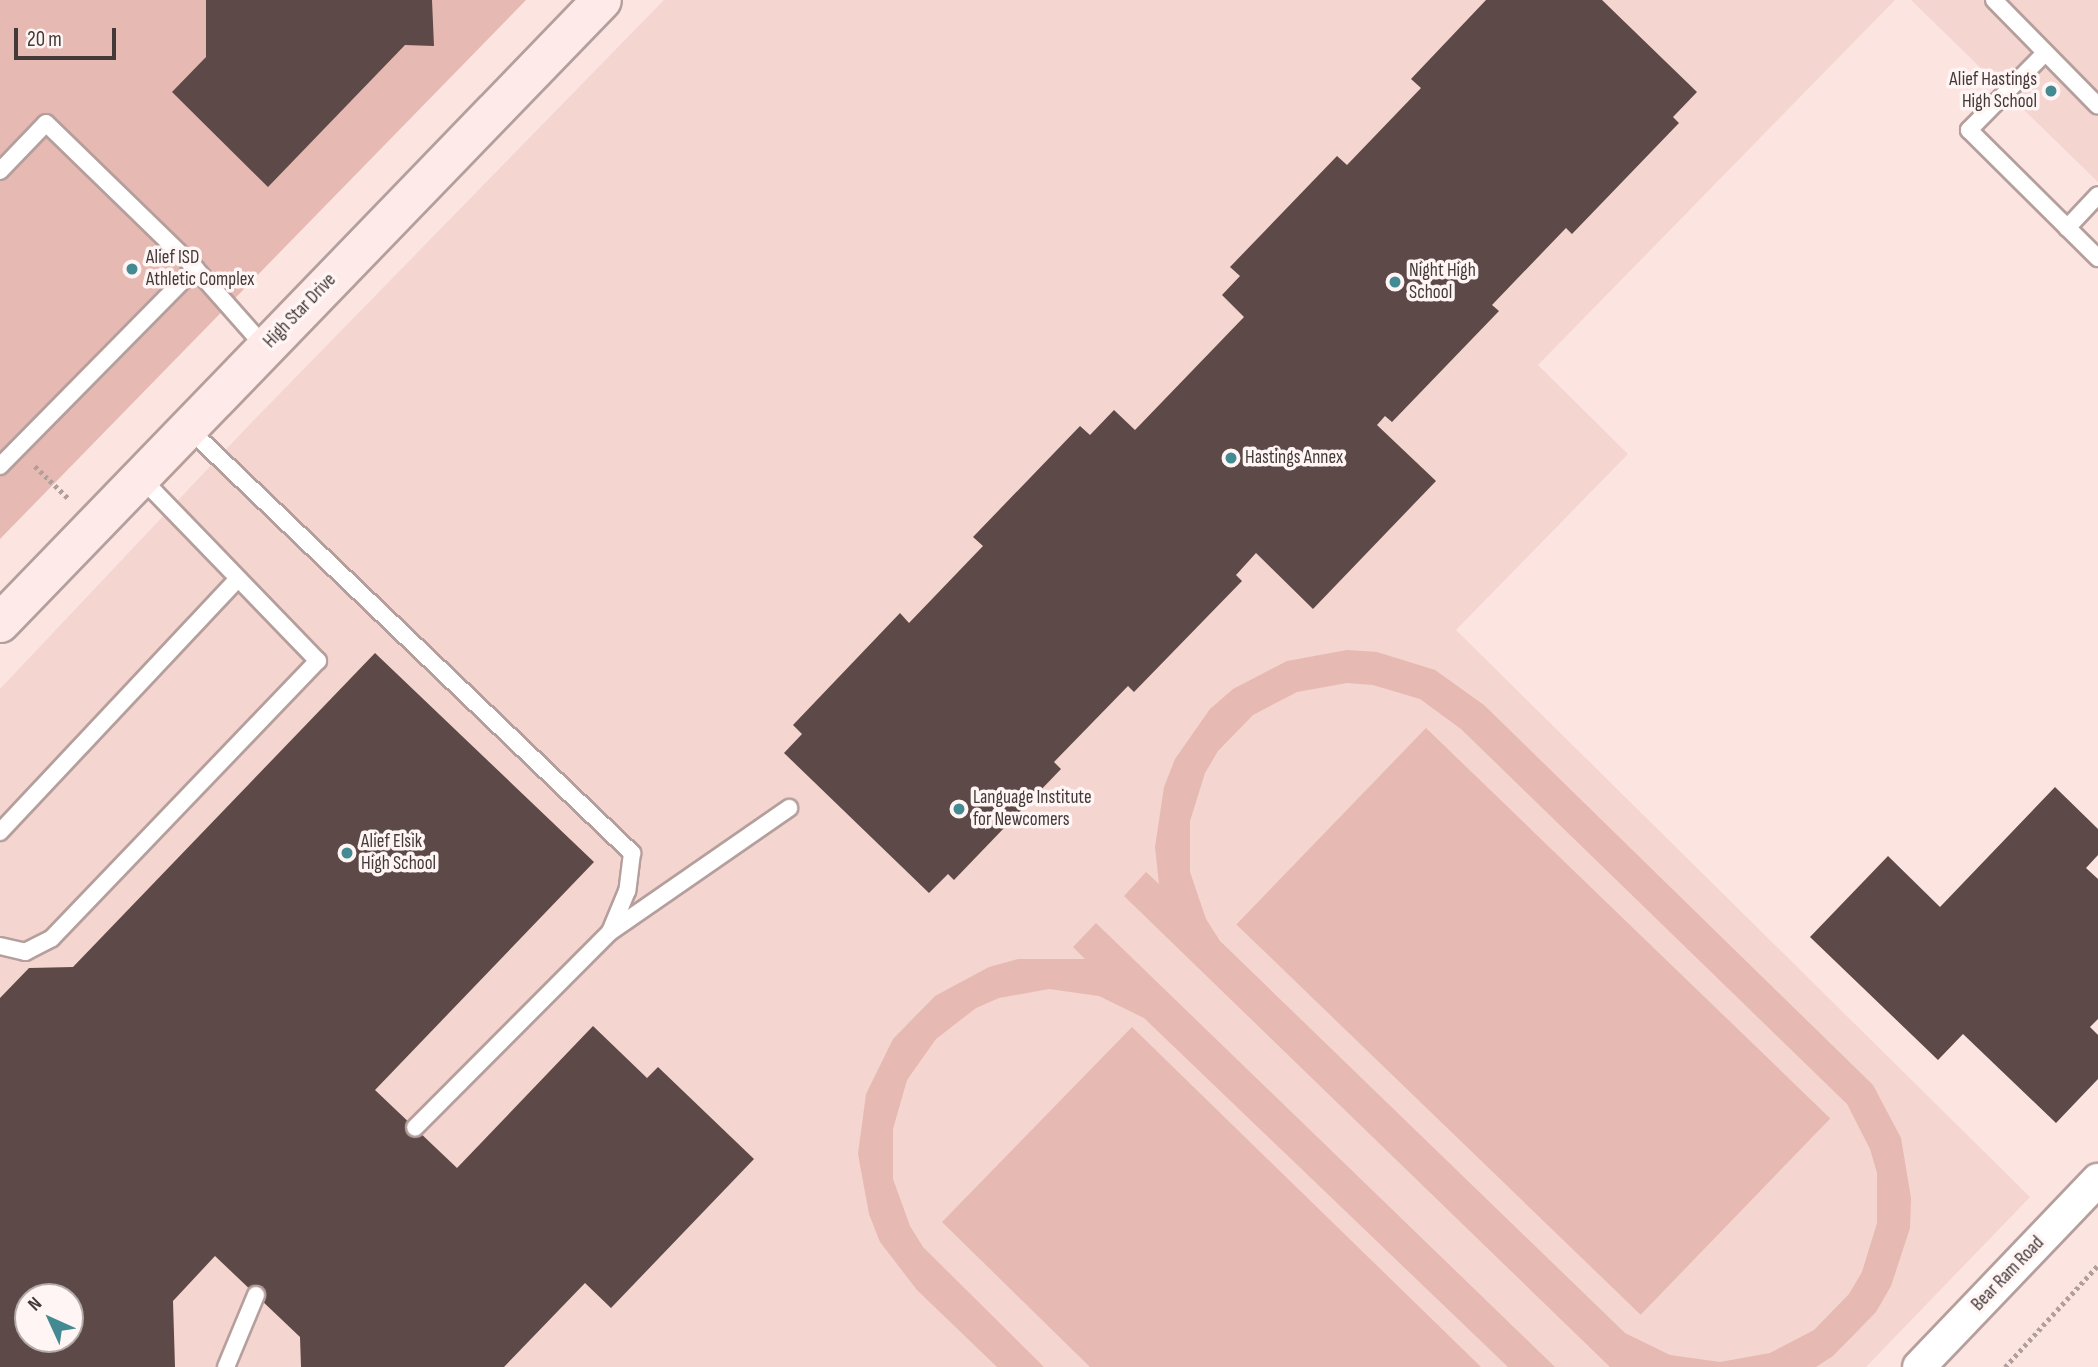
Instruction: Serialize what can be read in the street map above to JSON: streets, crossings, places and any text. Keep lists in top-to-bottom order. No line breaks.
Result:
{"streets":{"street":["High Star Drive","Bear Ram Road"]},"places":["Alief Hastings High School","Alief ISD Athletic Complex","Night High School","Hastings Annex","Language Institute for Newcomers","Alief Elsik High School"],"scale_bar":"20 m","north":"top left"}
